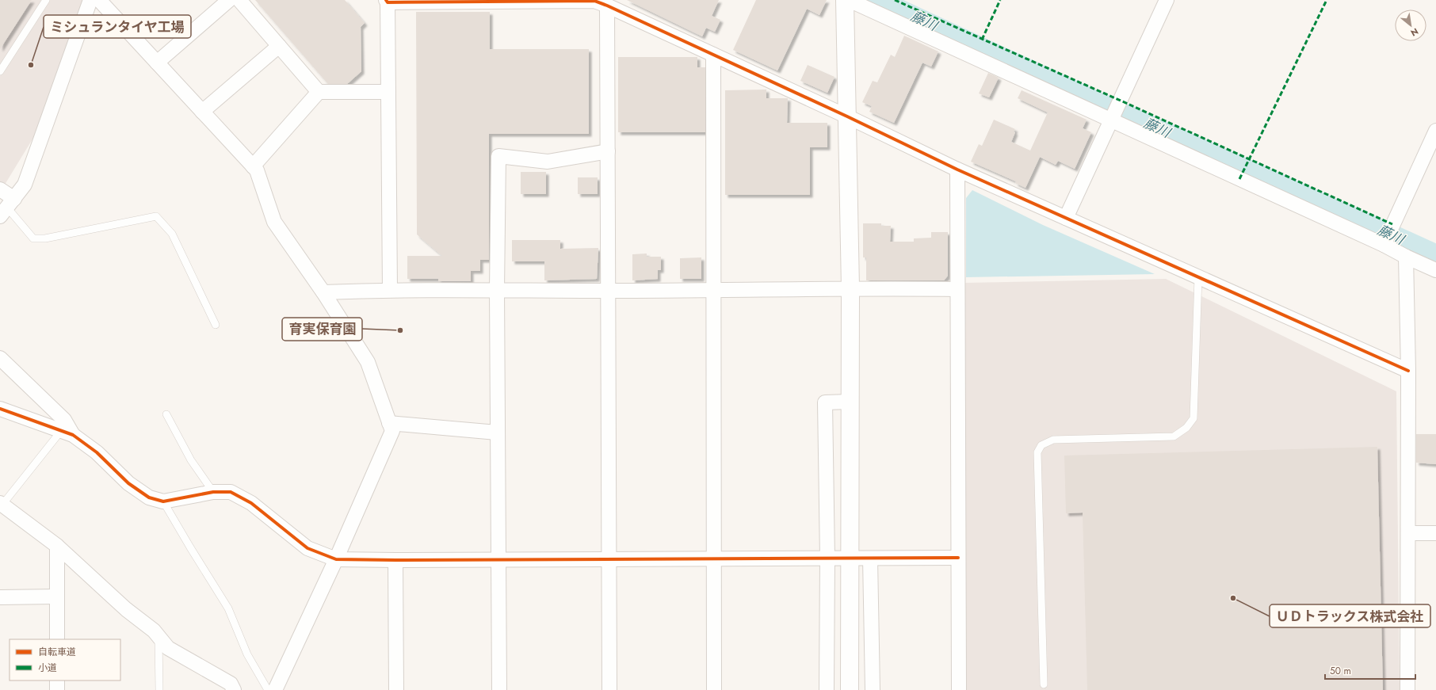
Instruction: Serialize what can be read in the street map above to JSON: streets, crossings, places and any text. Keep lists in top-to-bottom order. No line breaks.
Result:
{"water":["藤川"],"places":["ミシュランタイヤ工場","育実保育園","ＵＤトラックス株式会社"],"legend":["自転車道","小道"],"scale_bar":"50 m","north":"bottom right"}
